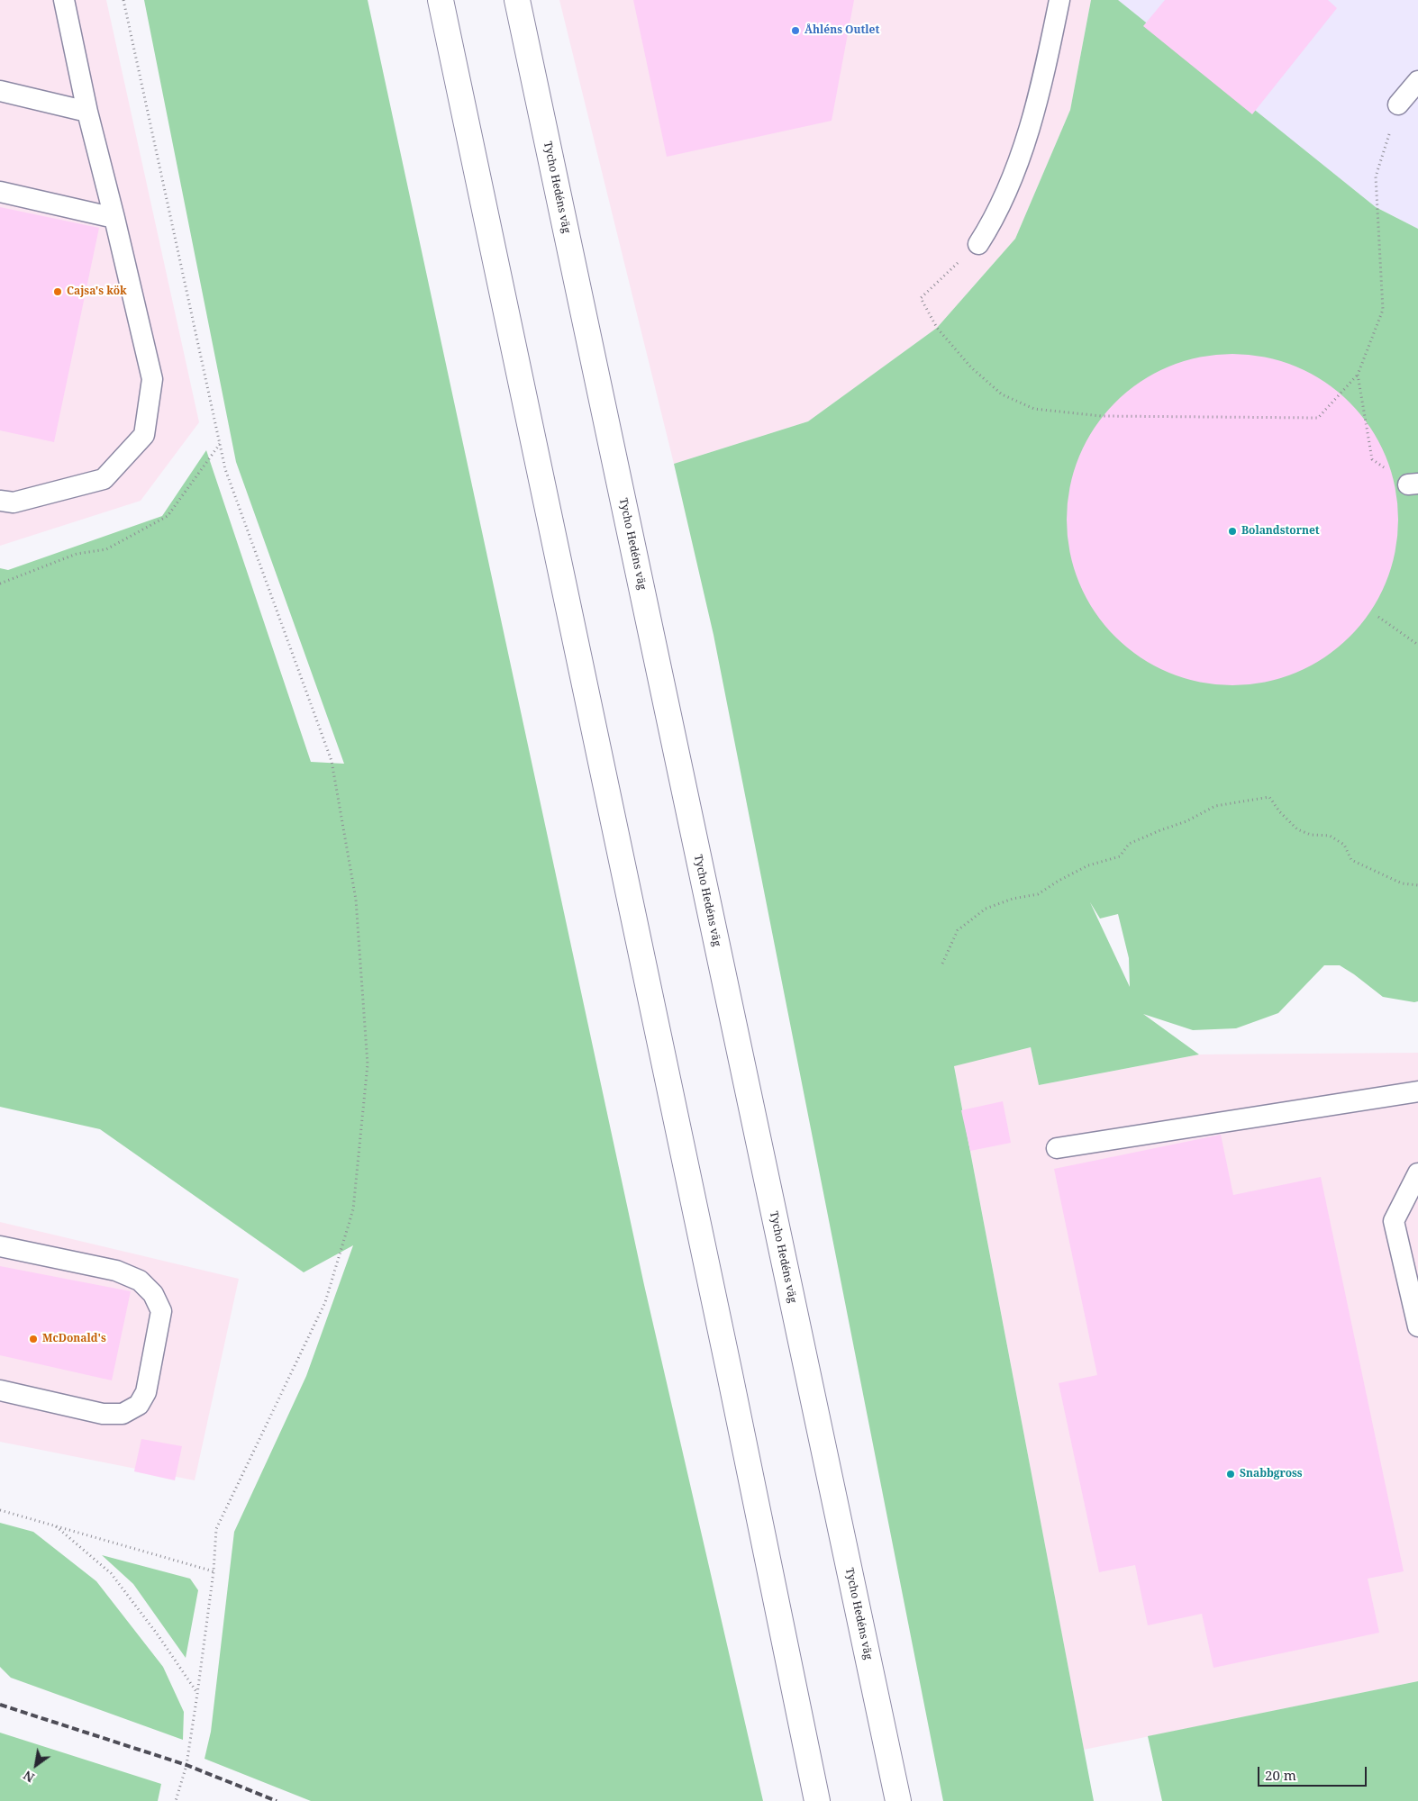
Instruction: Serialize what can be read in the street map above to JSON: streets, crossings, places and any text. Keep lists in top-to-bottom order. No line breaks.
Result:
{"streets":{"main road":["Tycho Hedéns väg"]},"places":["Åhléns Outlet","Cajsa's kök","Bolandstornet","McDonald's","Snabbgross"],"scale_bar":"20 m","north":"bottom left"}
